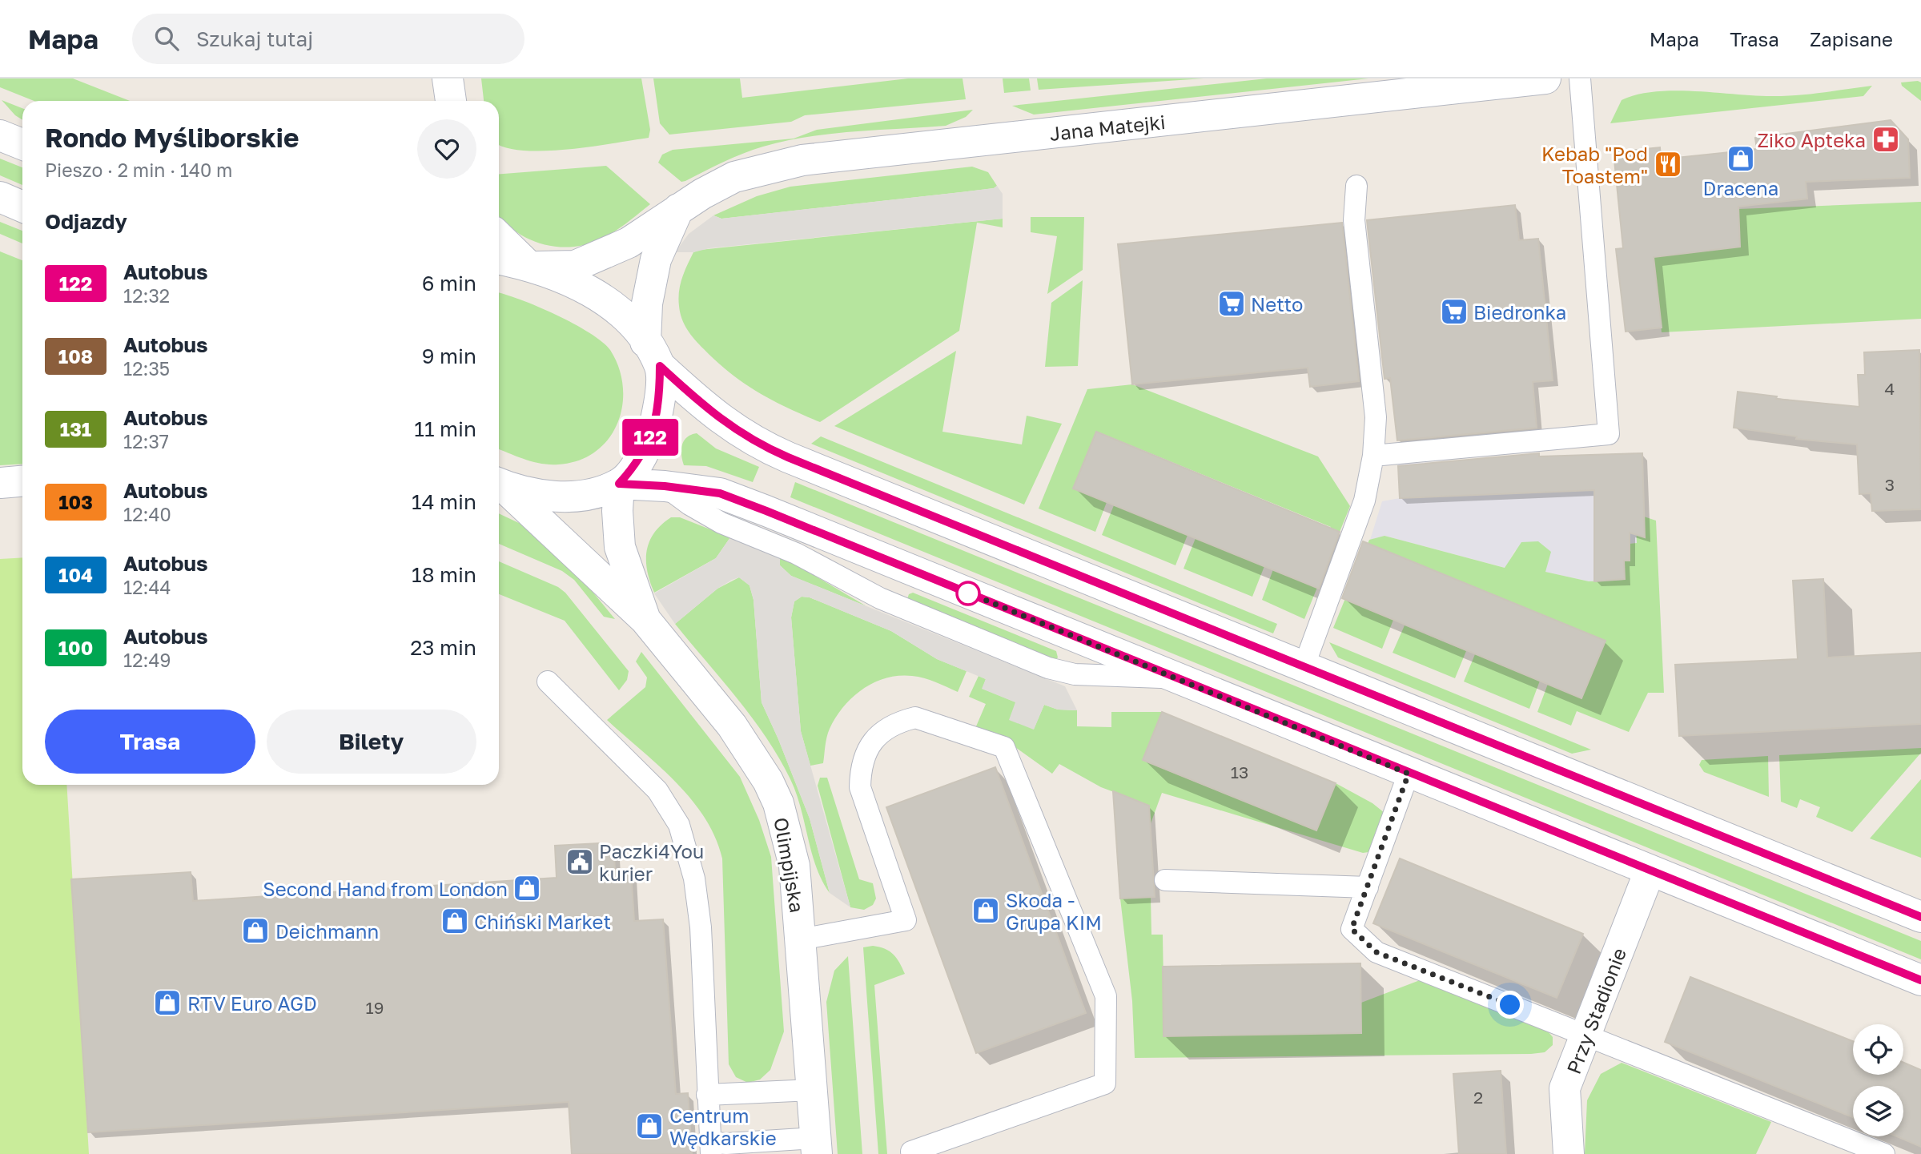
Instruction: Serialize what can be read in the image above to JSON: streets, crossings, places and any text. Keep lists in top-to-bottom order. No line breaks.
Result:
{"streets":{"main road":["Jana Matejki","Olimpijska","Przy Stadionie"]},"places":{"pharmacy":["Ziko Apteka"],"shop":["Dracena","Second Hand from London","Skoda - Grupa KIM","Chiński Market","Deichmann","RTV Euro AGD","Centrum Wędkarskie"],"restaurant":["Kebab \"Pod Toastem\""],"supermarket":["Netto","Biedronka"],"public building":["Paczki4You kurier"]},"lines":["bus line 122"],"house_numbers":["4","3","13","19","2"],"page":{"header":"Mapa","search":"Szukaj tutaj","nav":["Mapa","Trasa","Zapisane"],"on_map":"122","heading":[["Rondo Myśliborskie","Pieszo · 2 min · 140 m"],"Odjazdy"],"list":[{"mark":"122","name":"Autobus","note":"12:32","value":"6 min"},{"mark":"108","name":"Autobus","note":"12:35","value":"9 min"},{"mark":"131","name":"Autobus","note":"12:37","value":"11 min"},{"mark":"103","name":"Autobus","note":"12:40","value":"14 min"},{"mark":"104","name":"Autobus","note":"12:44","value":"18 min"},{"mark":"100","name":"Autobus","note":"12:49","value":"23 min"}],"buttons":["Trasa","Bilety"]}}
